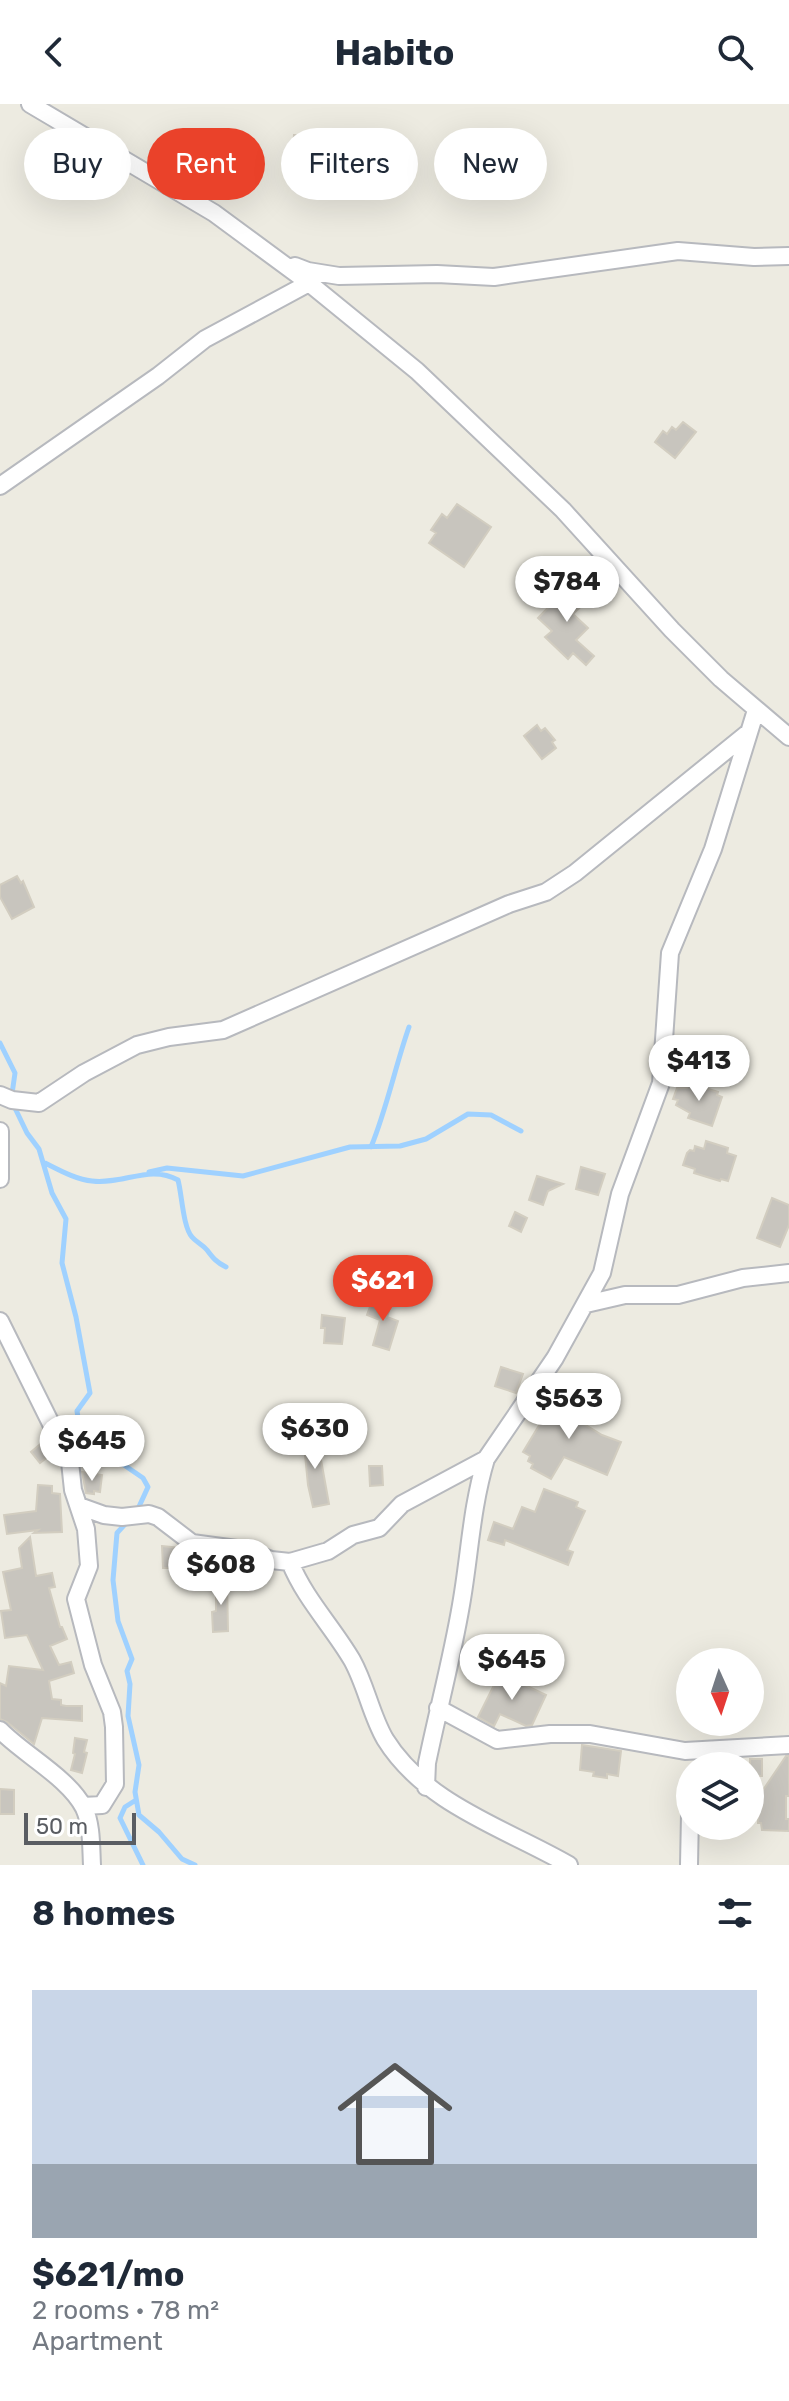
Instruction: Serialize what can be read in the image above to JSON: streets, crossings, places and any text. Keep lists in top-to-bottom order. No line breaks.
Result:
{"scale_bar":"50 m","north":"bottom","page":{"header":"Habito","chip":["Buy","Rent","Filters","New"],"price":["$784","$413","$621","$563","$630","$645","$608","$645"],"scale":"50 m","heading":"8 homes","list":[{"name":"$621/mo","note":"2 rooms · 78 m² · Apartment"}]}}
